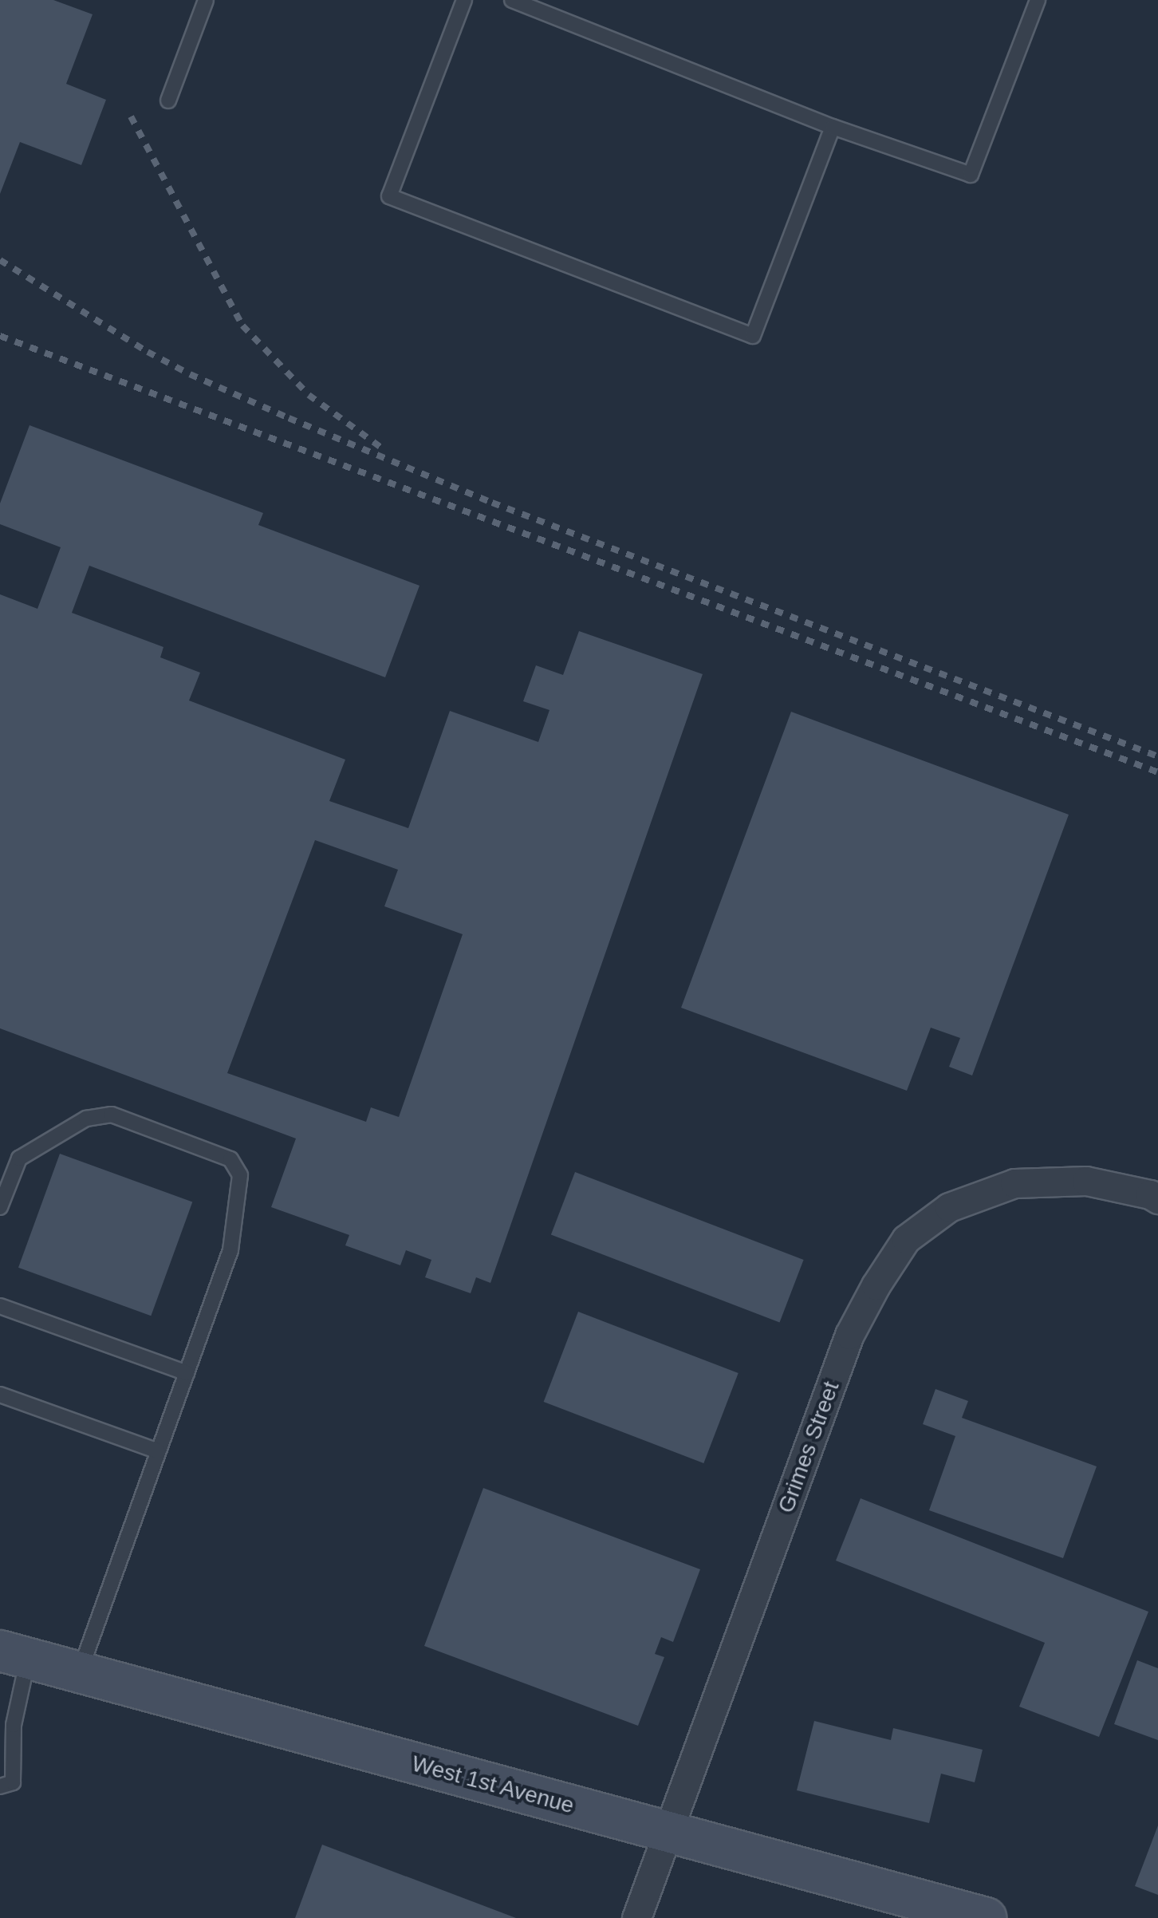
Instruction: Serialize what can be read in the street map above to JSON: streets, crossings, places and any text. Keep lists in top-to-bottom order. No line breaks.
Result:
{"streets":{"street":["Grimes Street","West 1st Avenue"]},"crossings":[["Grimes Street","West 1st Avenue"]]}
